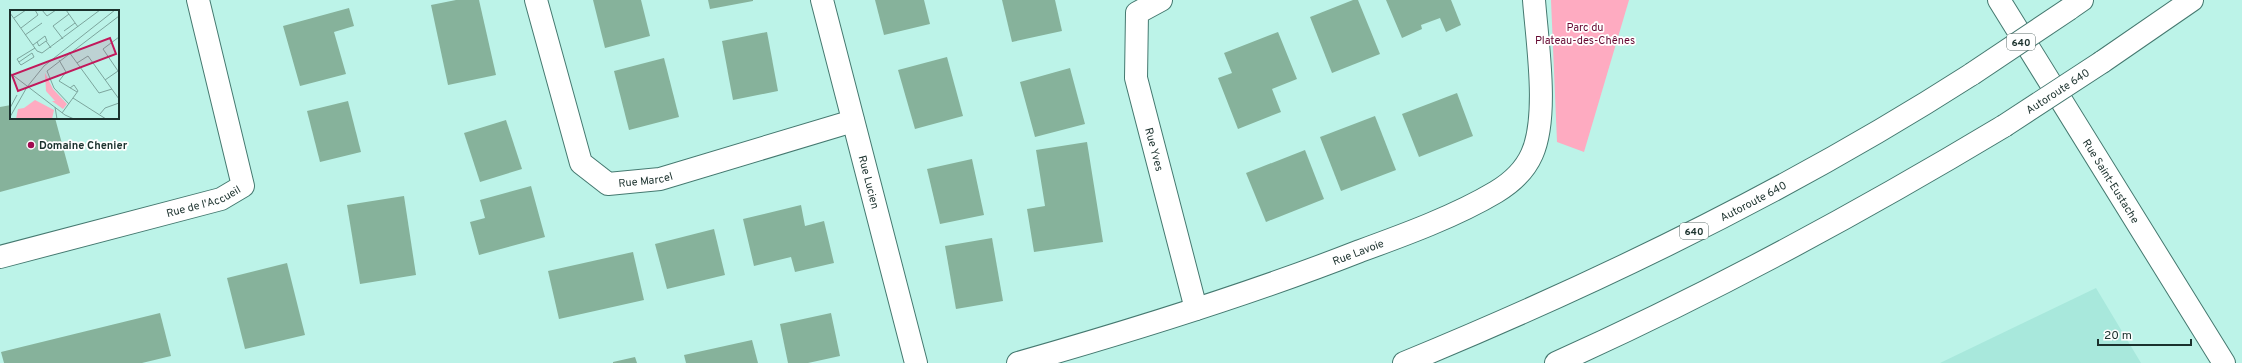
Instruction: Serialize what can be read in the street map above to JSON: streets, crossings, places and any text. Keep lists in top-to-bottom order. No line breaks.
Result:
{"streets":{"main road":["640","Autoroute 640","Rue Yves","Rue Marcel","Rue Lucien","Rue Saint-Eustache","Rue de l'Accueil","Rue Lavoie"]},"crossings":[["Rue Yves","Rue Lavoie"],["Rue Marcel","Rue Lucien"]],"parks":["Parc du Plateau-des-Chênes"],"places":["Domaine Chenier"],"scale_bar":"20 m"}
